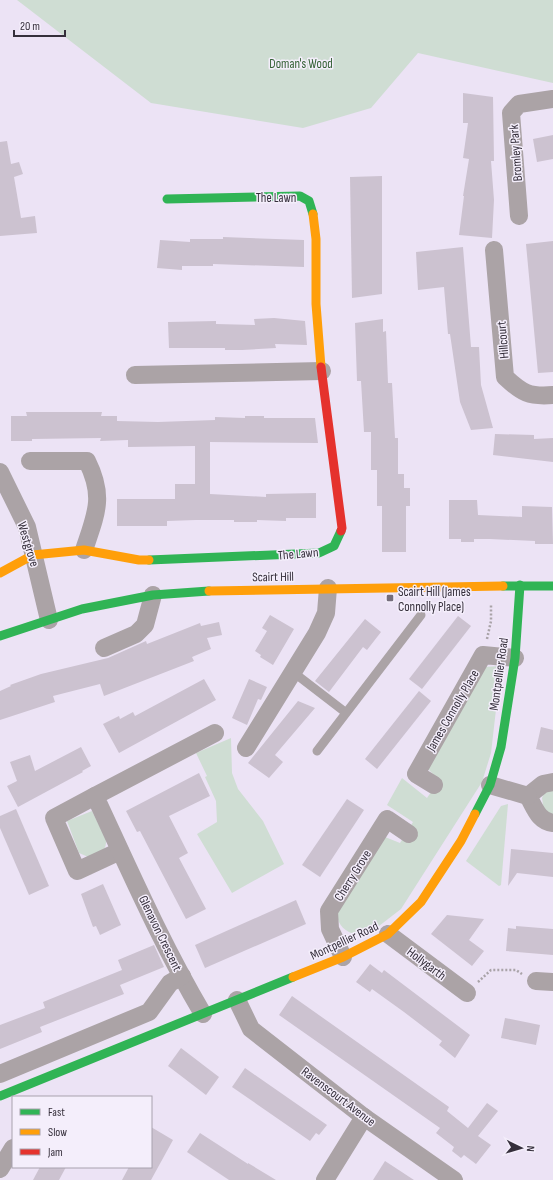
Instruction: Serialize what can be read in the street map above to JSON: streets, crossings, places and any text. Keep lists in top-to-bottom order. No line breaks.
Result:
{"streets":{"street":["Bromley Park","The Lawn","Hillcourt","Westgrove","Scairt Hill","Montpellier Road","James Connolly Place","Cherry Grove","Glenavon Crescent","Hollygarth","Ravenscourt Avenue"]},"crossings":[["The Lawn","Westgrove"],["Westgrove","Scairt Hill"],["Scairt Hill","Montpellier Road"],["Montpellier Road","James Connolly Place"],["Montpellier Road","Cherry Grove"],["Montpellier Road","Glenavon Crescent"],["Montpellier Road","Hollygarth"],["Montpellier Road","Ravenscourt Avenue"]],"parks":["Doman's Wood"],"places":{"transit":["Scairt Hill (James Connolly Place)"]},"legend":["Fast","Slow","Jam"],"scale_bar":"20 m","north":"right"}
